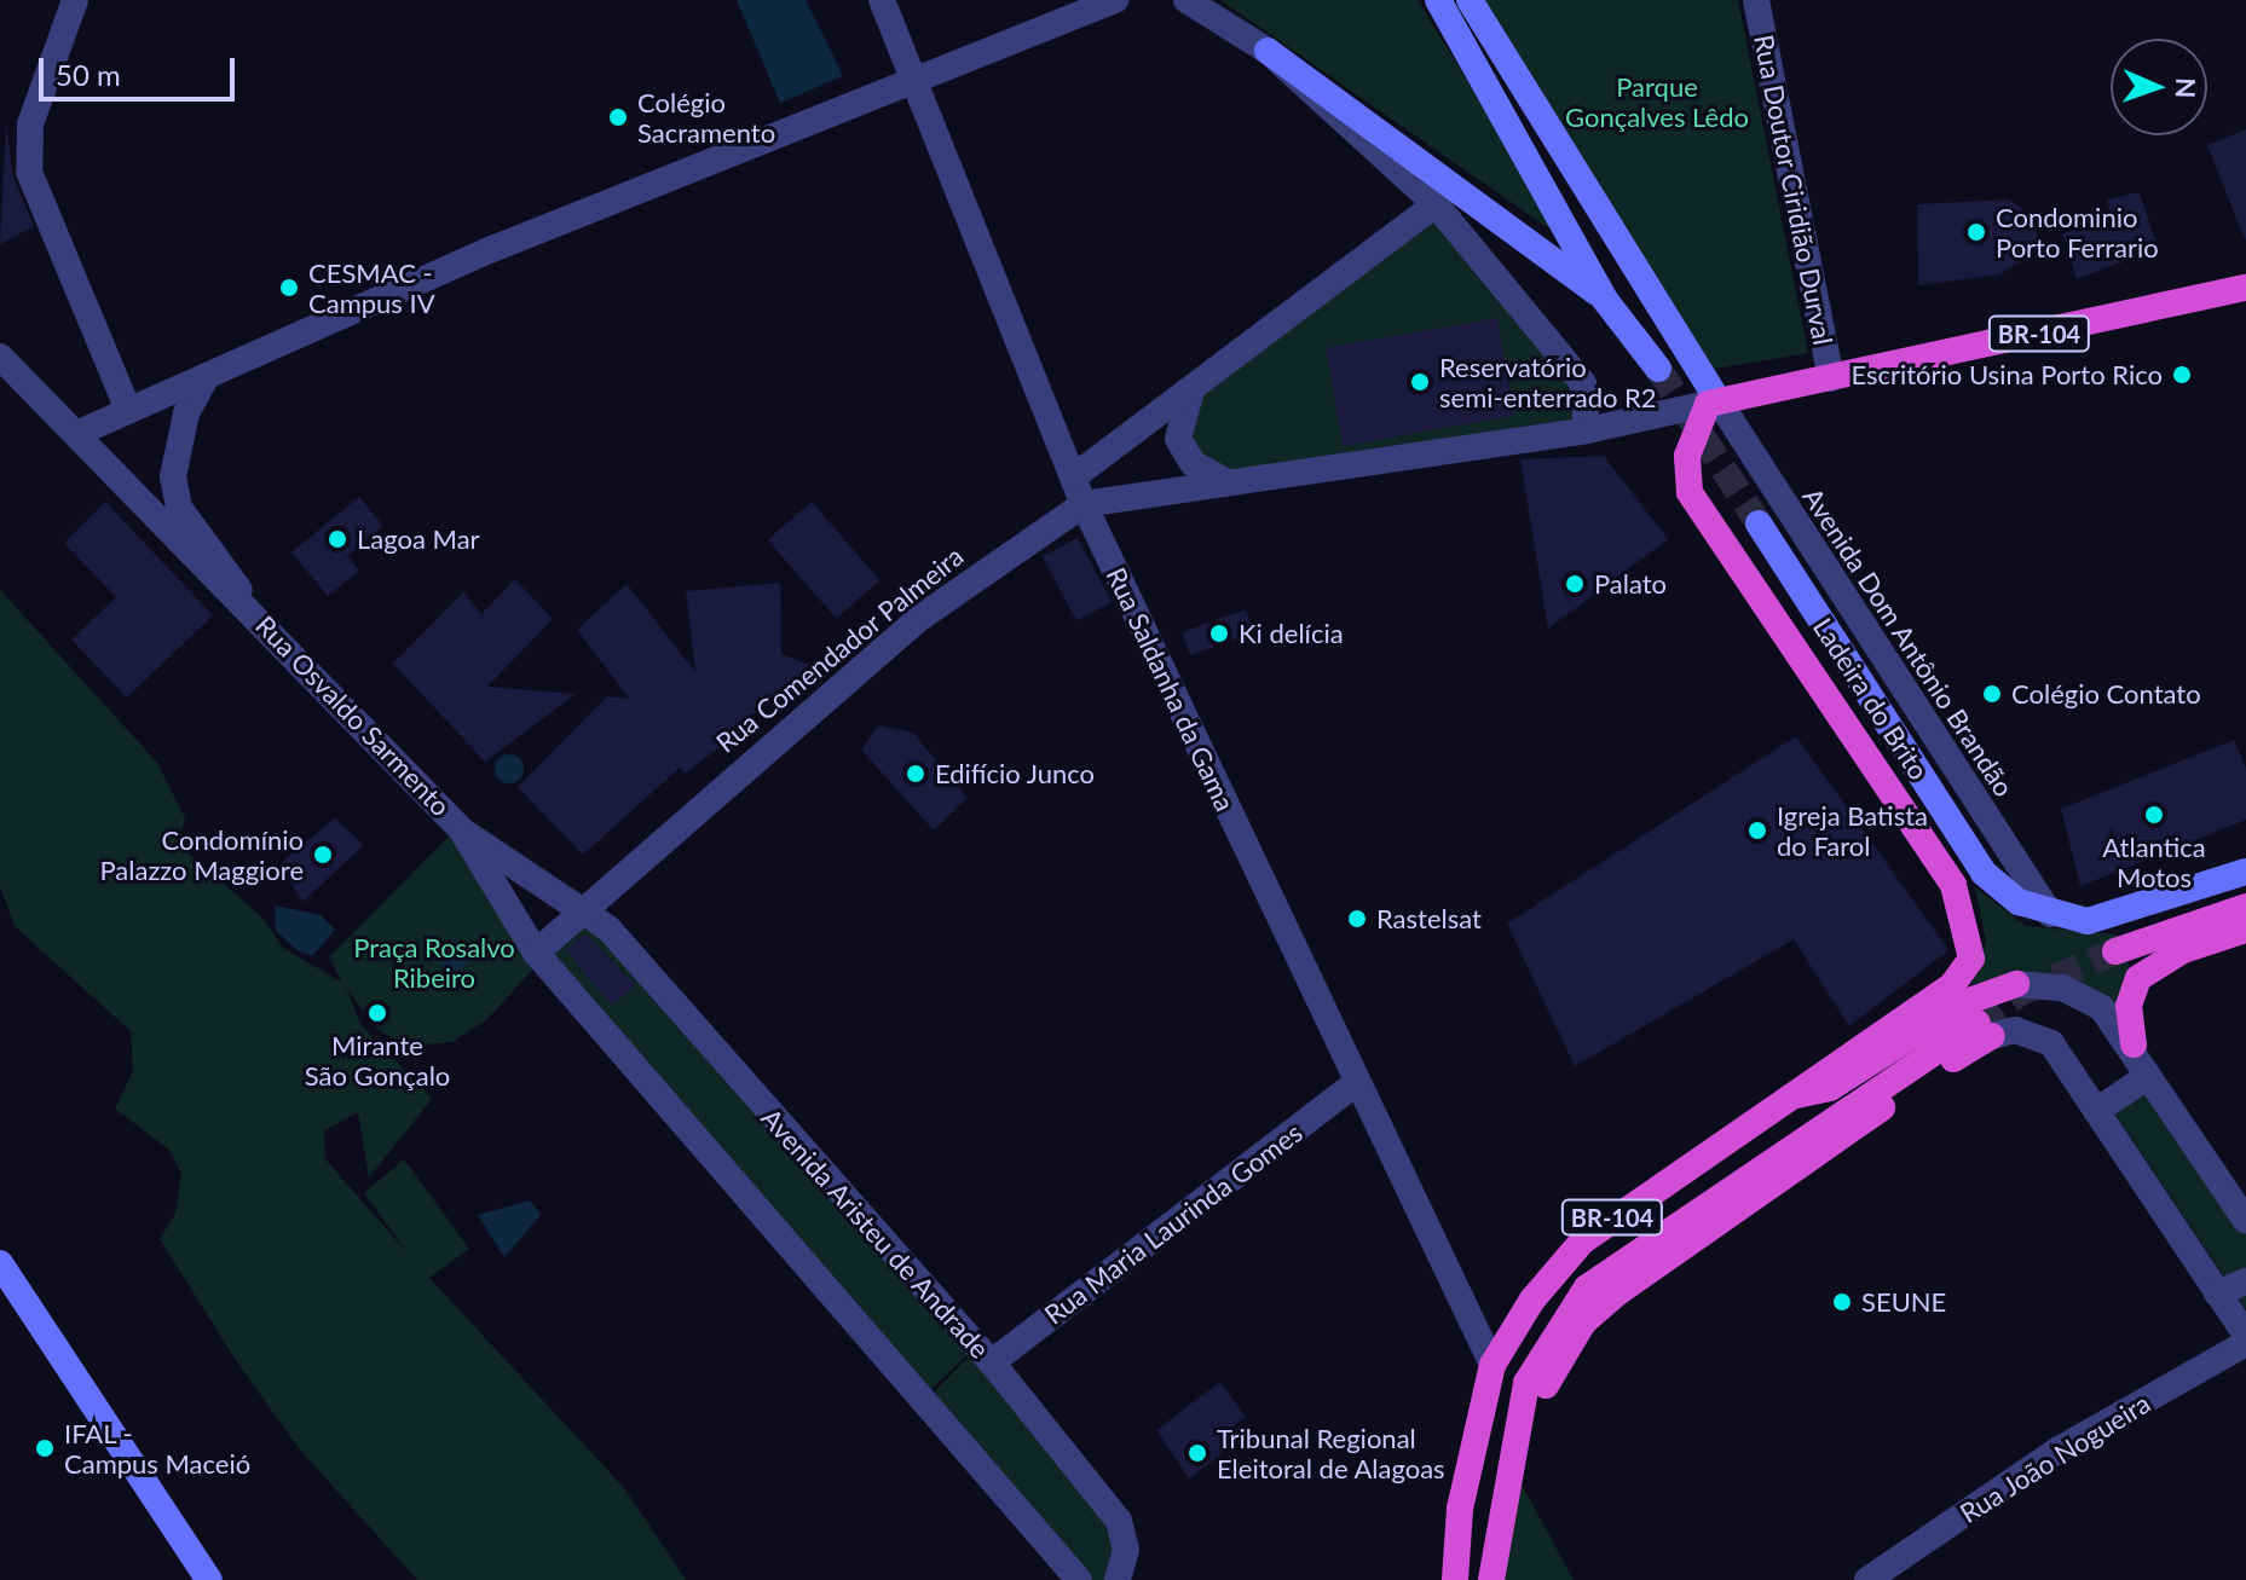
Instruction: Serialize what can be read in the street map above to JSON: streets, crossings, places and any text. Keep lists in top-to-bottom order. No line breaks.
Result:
{"streets":{"highway":["BR-104","Rua Comendador Palmeira"],"main road":["Ladeira do Brito"],"street":["Rua Doutor Ciridião Durval","Avenida Dom Antônio Brandão","Rua Saldanha da Gama","Rua Osvaldo Sarmento","Rua Maria Laurinda Gomes","Avenida Aristeu de Andrade","Rua João Nogueira"]},"crossings":[["Rua Doutor Ciridião Durval","Rua Comendador Palmeira"],["BR-104","Avenida Dom Antônio Brandão"],["BR-104","Rua Comendador Palmeira"],["BR-104","Rua Saldanha da Gama"],["Avenida Dom Antônio Brandão","Rua Comendador Palmeira"],["Avenida Dom Antônio Brandão","Ladeira do Brito"],["Rua Comendador Palmeira","Rua Saldanha da Gama"],["Rua Comendador Palmeira","Rua Osvaldo Sarmento"],["Rua Comendador Palmeira","Avenida Aristeu de Andrade"],["Rua Saldanha da Gama","Rua Maria Laurinda Gomes"],["Rua Osvaldo Sarmento","Avenida Aristeu de Andrade"],["Rua Maria Laurinda Gomes","Avenida Aristeu de Andrade"]],"parks":["Parque Gonçalves Lêdo","Praça Rosalvo Ribeiro"],"places":["Colégio Sacramento","Condominio Porto Ferrario","CESMAC - Campus IV","Escritório Usina Porto Rico","Reservatório semi-enterrado R2","Lagoa Mar","Palato","Ki delícia","Colégio Contato","Edifício Junco","Atlantica Motos","Igreja Batista do Farol","Condomínio Palazzo Maggiore","Rastelsat","Mirante São Gonçalo","SEUNE","IFAL - Campus Maceió","Tribunal Regional Eleitoral de Alagoas"],"scale_bar":"50 m","north":"right"}
